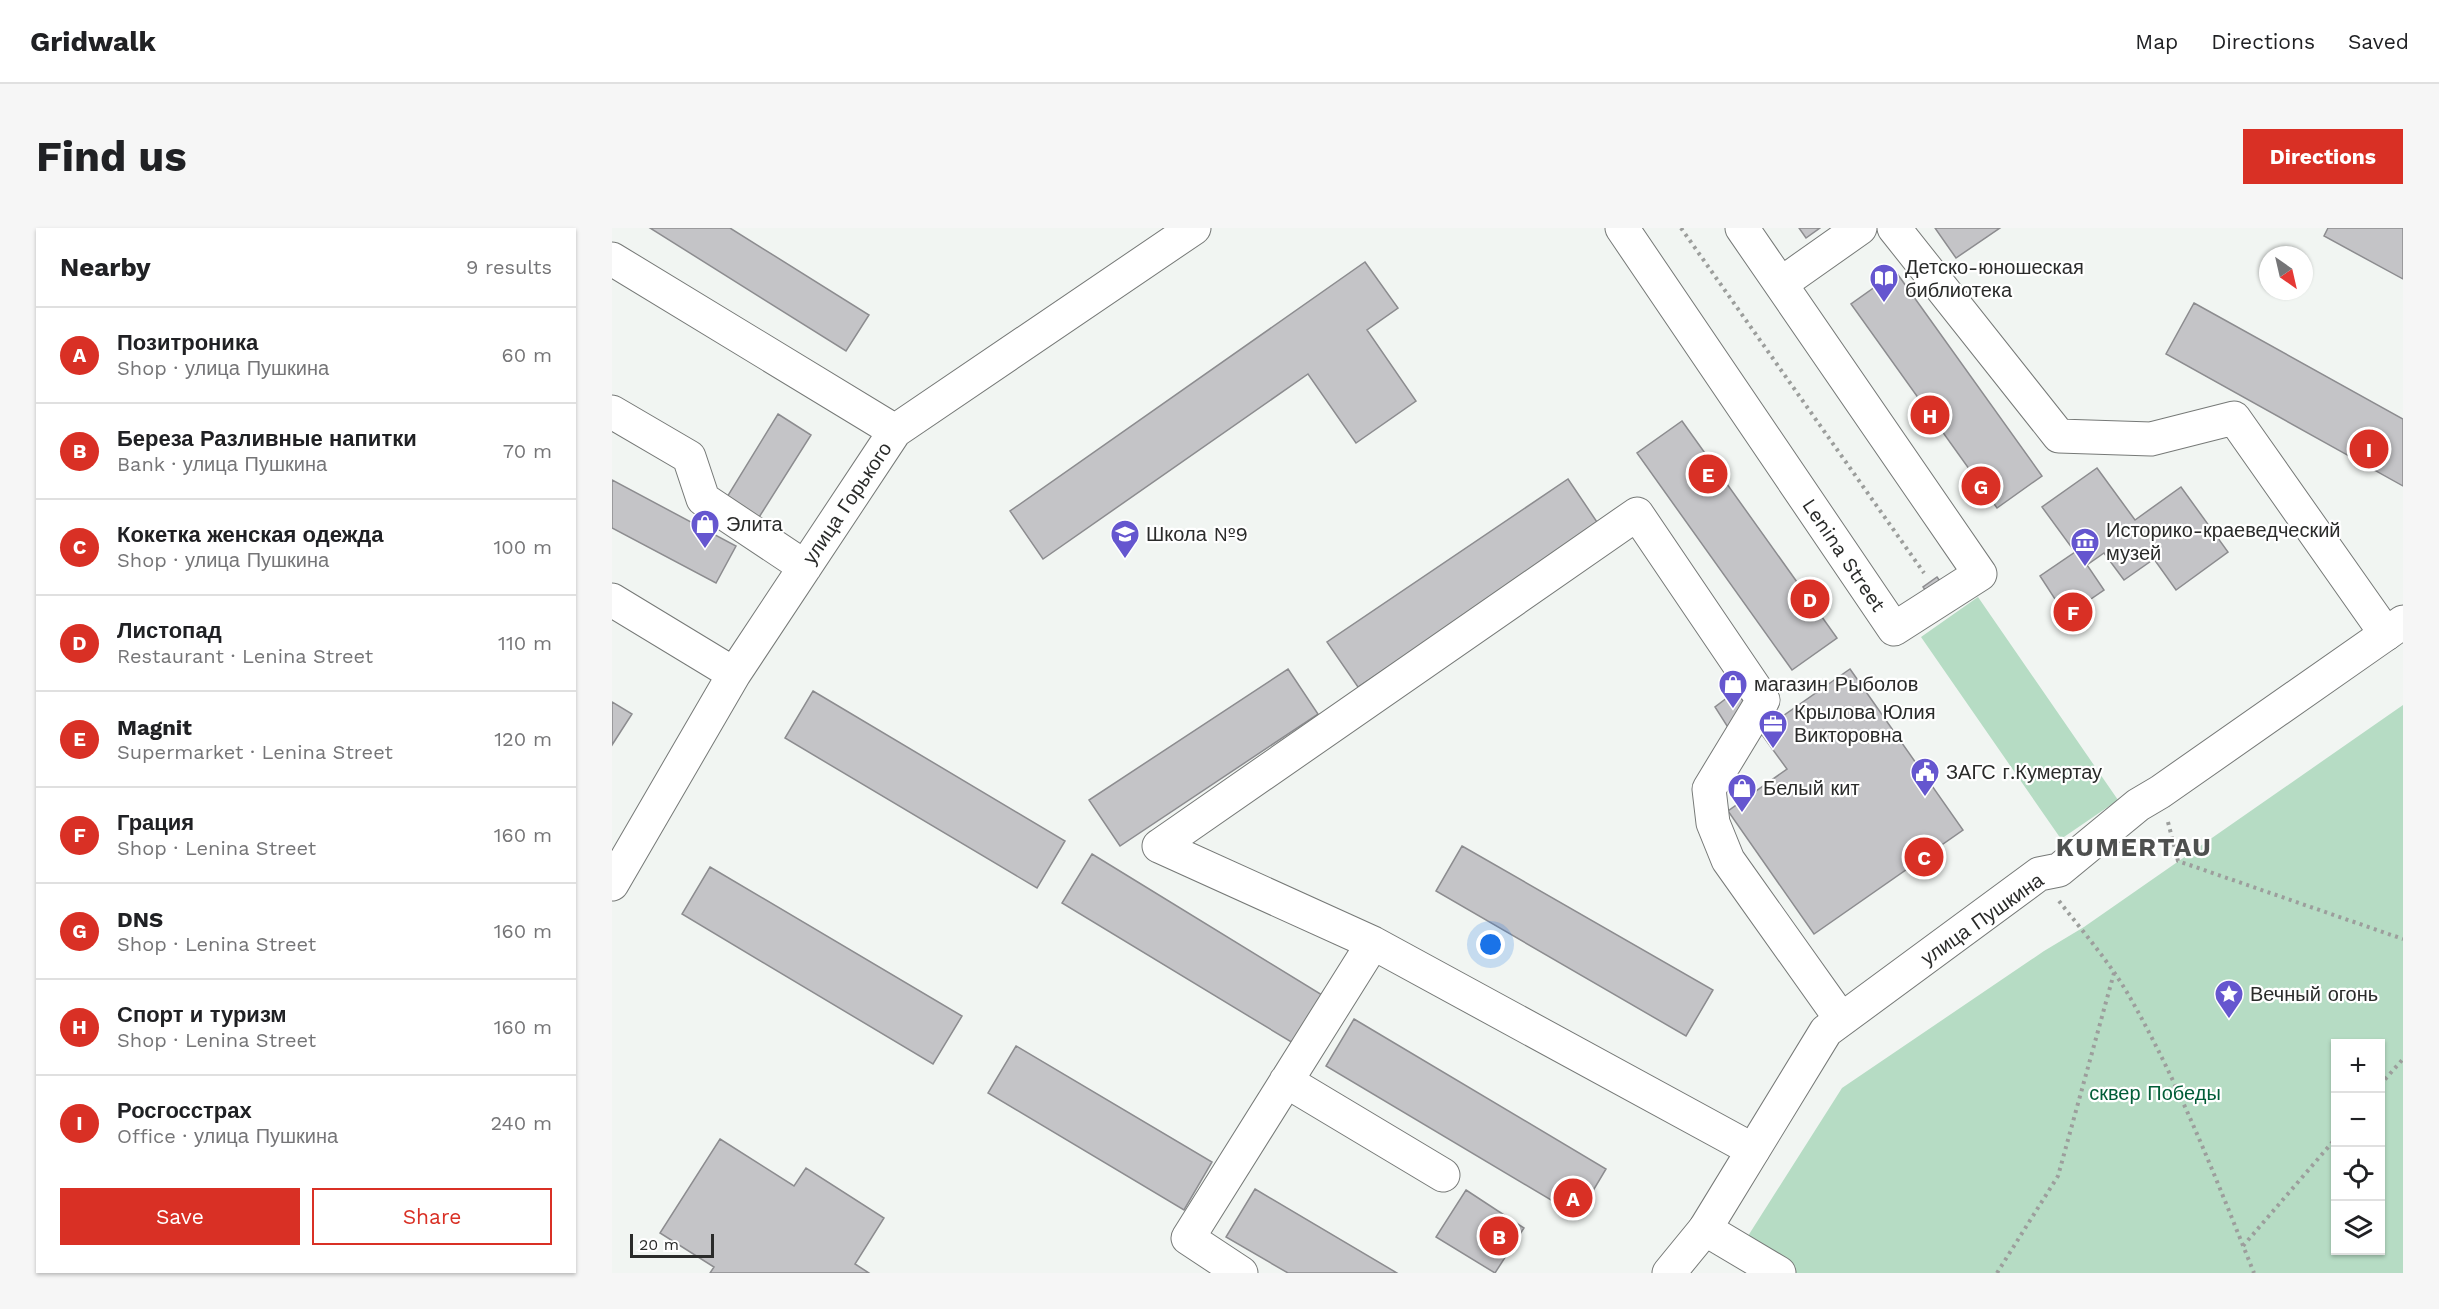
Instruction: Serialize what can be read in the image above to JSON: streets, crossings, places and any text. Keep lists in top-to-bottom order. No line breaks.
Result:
{"streets":{"main road":["улица Горького","Lenina Street","улица Пушкина"]},"districts":["KUMERTAU"],"parks":["сквер Победы"],"places":{"library":["Детско-юношеская библиотека"],"shop":["Элита","магазин Рыболов","Белый кит"],"school or university":["Школа №9"],"museum":["Историко-краеведческий музей"],"office":["Крылова Юлия Викторовна"],"public building":["ЗАГС г.Кумертау"],"place":["Вечный огонь"]},"scale_bar":"20 m","north":"bottom right","page":{"header":"Gridwalk","nav":["Map","Directions","Saved"],"buttons":["Directions",["Save","Share"]],"title":"Find us","heading":["Nearby","9 results"],"list":[{"mark":"A","name":"Позитроника","note":"Shop · улица Пушкина","value":"60 m"},{"mark":"B","name":"Береза Разливные напитки","note":"Bank · улица Пушкина","value":"70 m"},{"mark":"C","name":"Кокетка женская одежда","note":"Shop · улица Пушкина","value":"100 m"},{"mark":"D","name":"Листопад","note":"Restaurant · Lenina Street","value":"110 m"},{"mark":"E","name":"Magnit","note":"Supermarket · Lenina Street","value":"120 m"},{"mark":"F","name":"Грация","note":"Shop · Lenina Street","value":"160 m"},{"mark":"G","name":"DNS","note":"Shop · Lenina Street","value":"160 m"},{"mark":"H","name":"Спорт и туризм","note":"Shop · Lenina Street","value":"160 m"},{"mark":"I","name":"Росгосстрах","note":"Office · улица Пушкина","value":"240 m"}],"pins":["H","I","E","G","D","F","C","A","B"],"map_buttons":["+","−"],"scale":"20 m"}}
